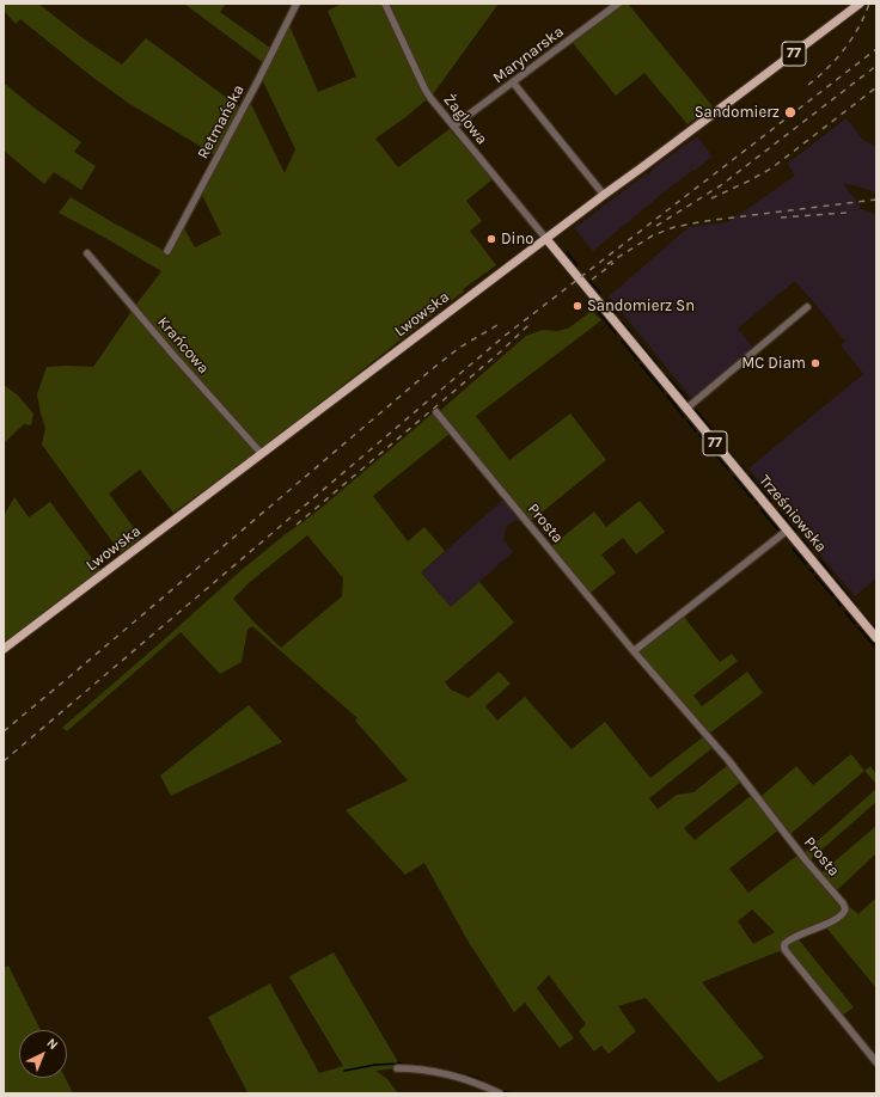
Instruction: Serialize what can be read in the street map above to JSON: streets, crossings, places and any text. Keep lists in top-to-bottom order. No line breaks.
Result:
{"streets":{"main road":["77","Lwowska","Trześniowska"],"street":["Marynarska","Żaglowa","Retmańska","Krańcowa","Prosta"]},"crossings":[["Marynarska","Żaglowa"],["Żaglowa","Lwowska"],["Żaglowa","Trześniowska"],["Lwowska","Krańcowa"],["Lwowska","Trześniowska"]],"places":["Sandomierz","Dino","Sandomierz Sn","MC Diam"],"north":"top right"}
